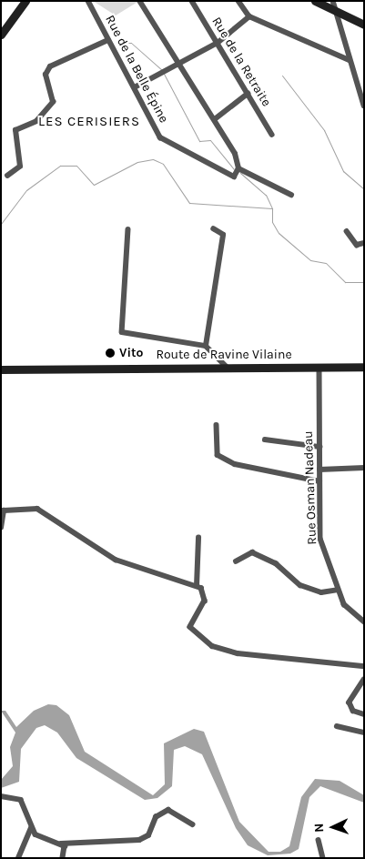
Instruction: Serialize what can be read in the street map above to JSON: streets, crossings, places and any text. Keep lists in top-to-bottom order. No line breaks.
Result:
{"streets":{"main road":["Route de Ravine Vilaine"],"street":["Rue de la Retraite","Rue de la Belle Épine","Rue Osman Nadeau"]},"crossings":[["Route de Ravine Vilaine","Rue Osman Nadeau"]],"districts":["LES CERISIERS"],"places":["Vito"],"north":"left"}
